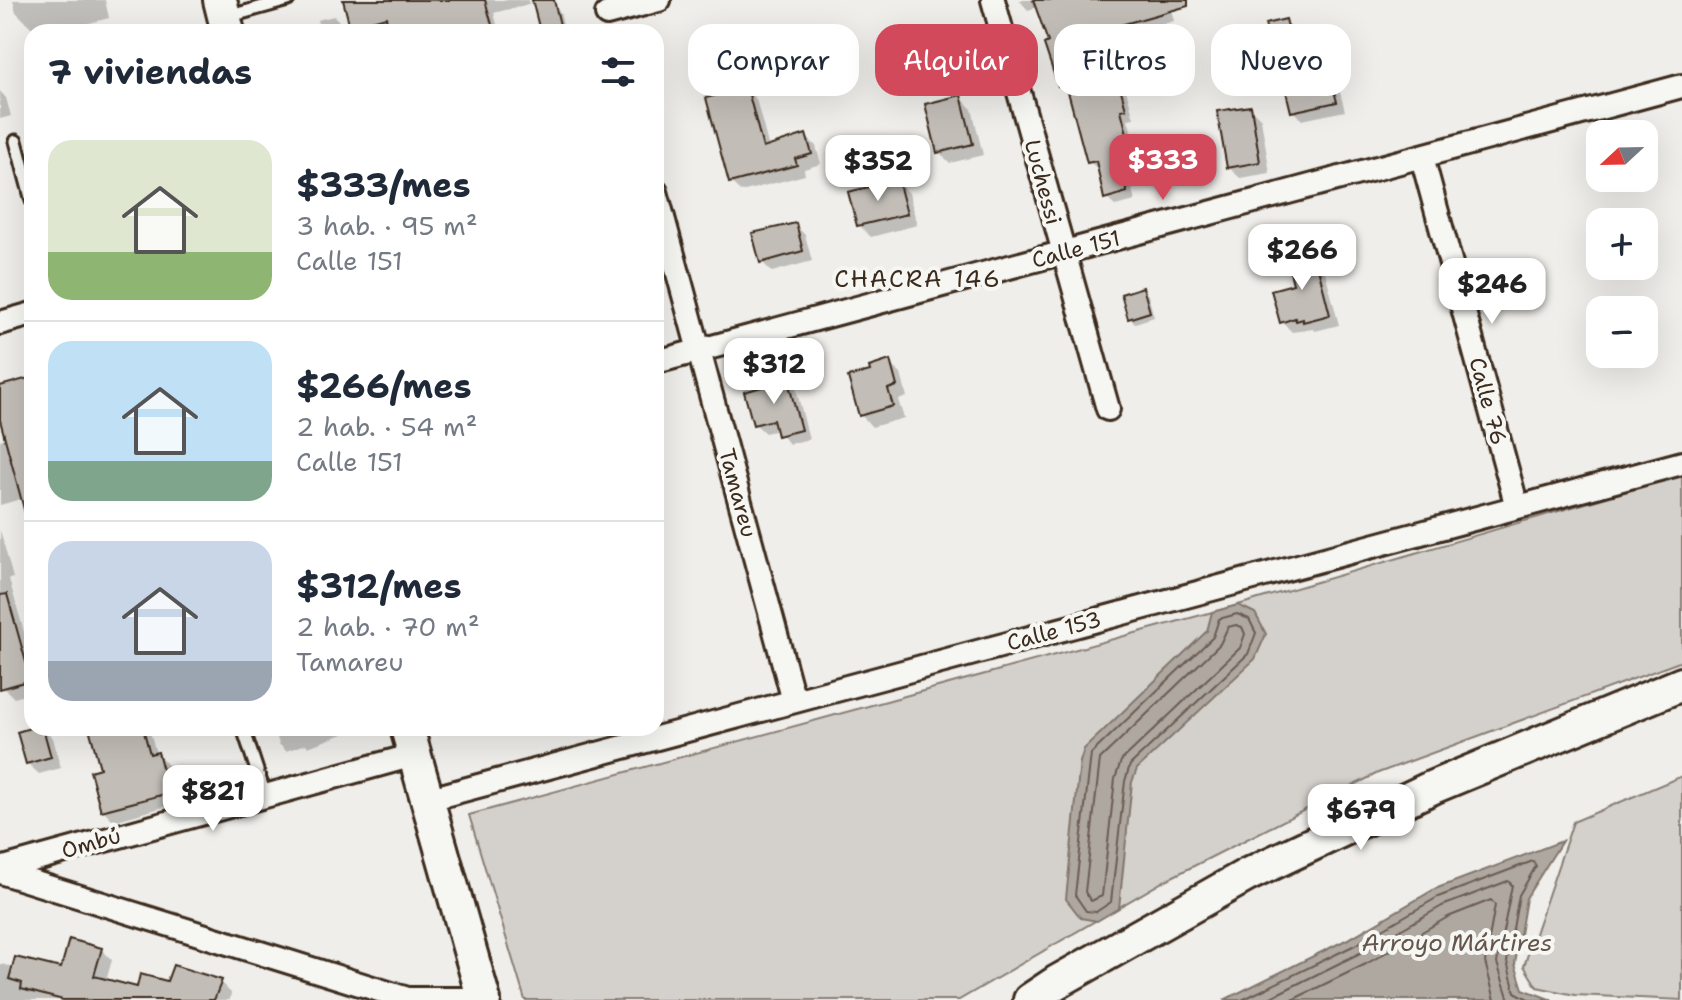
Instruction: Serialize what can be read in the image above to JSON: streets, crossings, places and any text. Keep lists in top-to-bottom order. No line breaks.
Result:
{"streets":{"street":["Luchessi","Calle 151","Calle 76","Tamareu","Calle 153","Ombú"]},"crossings":[["Luchessi","Calle 151"],["Calle 151","Calle 76"],["Calle 151","Tamareu"],["Calle 76","Calle 153"],["Tamareu","Calle 153"]],"districts":["CHACRA 146"],"water":["Arroyo Mártires"],"north":"left","page":{"chip":["Comprar","Alquilar","Filtros","Nuevo"],"heading":"7 viviendas","map_buttons":["+","−"],"list":[{"name":"$333/mes","note":"3 hab. · 95 m² · Calle 151"},{"name":"$266/mes","note":"2 hab. · 54 m² · Calle 151"},{"name":"$312/mes","note":"2 hab. · 70 m² · Tamareu"}],"price":["$333","$352","$266","$246","$312","$821","$679"]}}
